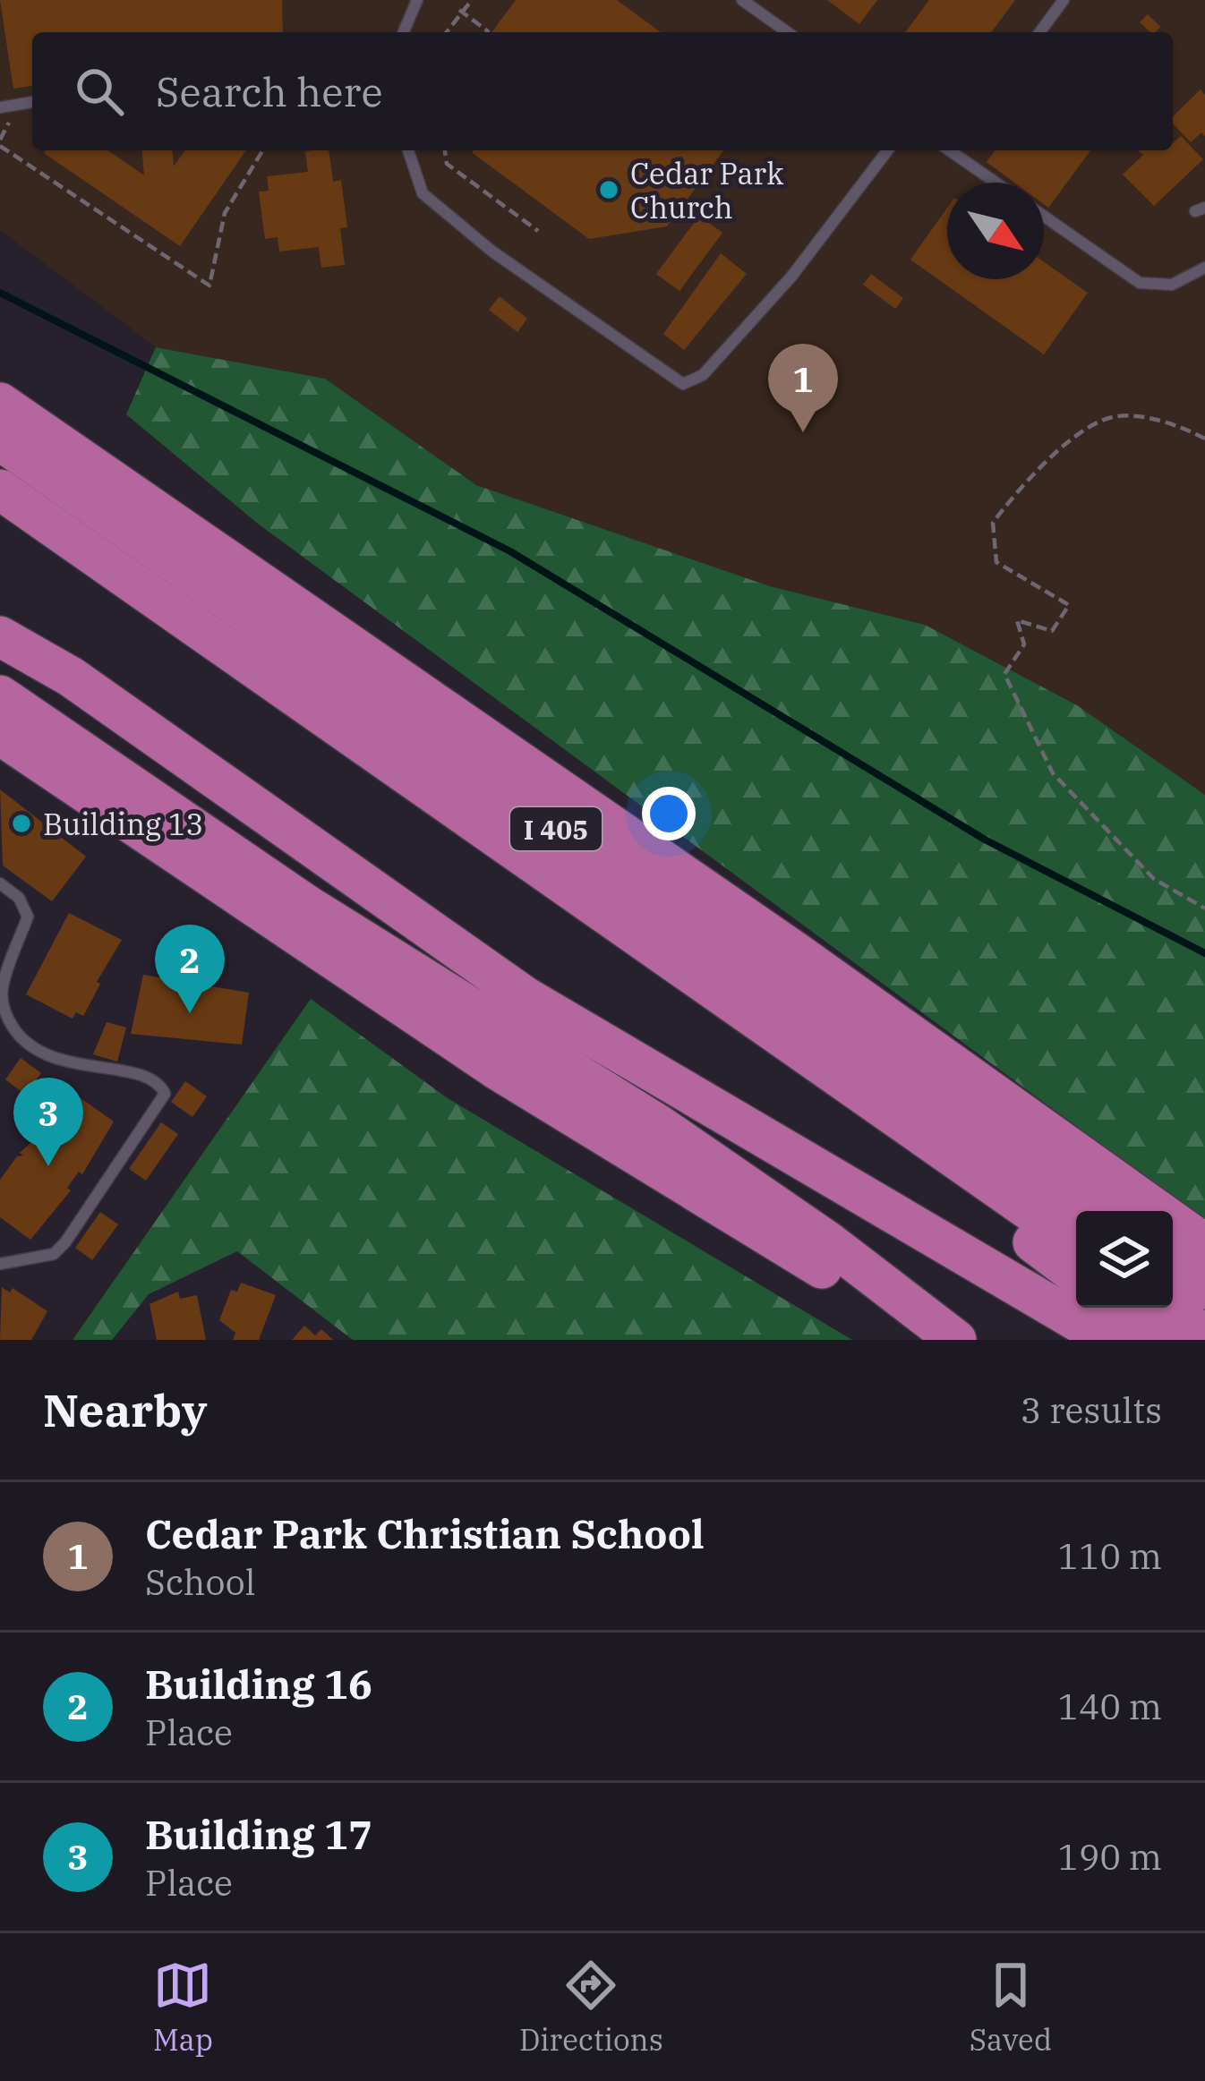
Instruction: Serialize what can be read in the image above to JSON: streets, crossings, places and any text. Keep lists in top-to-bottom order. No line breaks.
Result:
{"streets":{"highway":["I 405"]},"places":["Cedar Park Church","Building 13"],"north":"bottom right","page":{"search":"Search here","pins":["1","2","3"],"heading":["Nearby","3 results"],"list":[{"mark":"1","name":"Cedar Park Christian School","note":"School","value":"110 m"},{"mark":"2","name":"Building 16","note":"Place","value":"140 m"},{"mark":"3","name":"Building 17","note":"Place","value":"190 m"}],"nav":["Map","Directions","Saved"]}}
